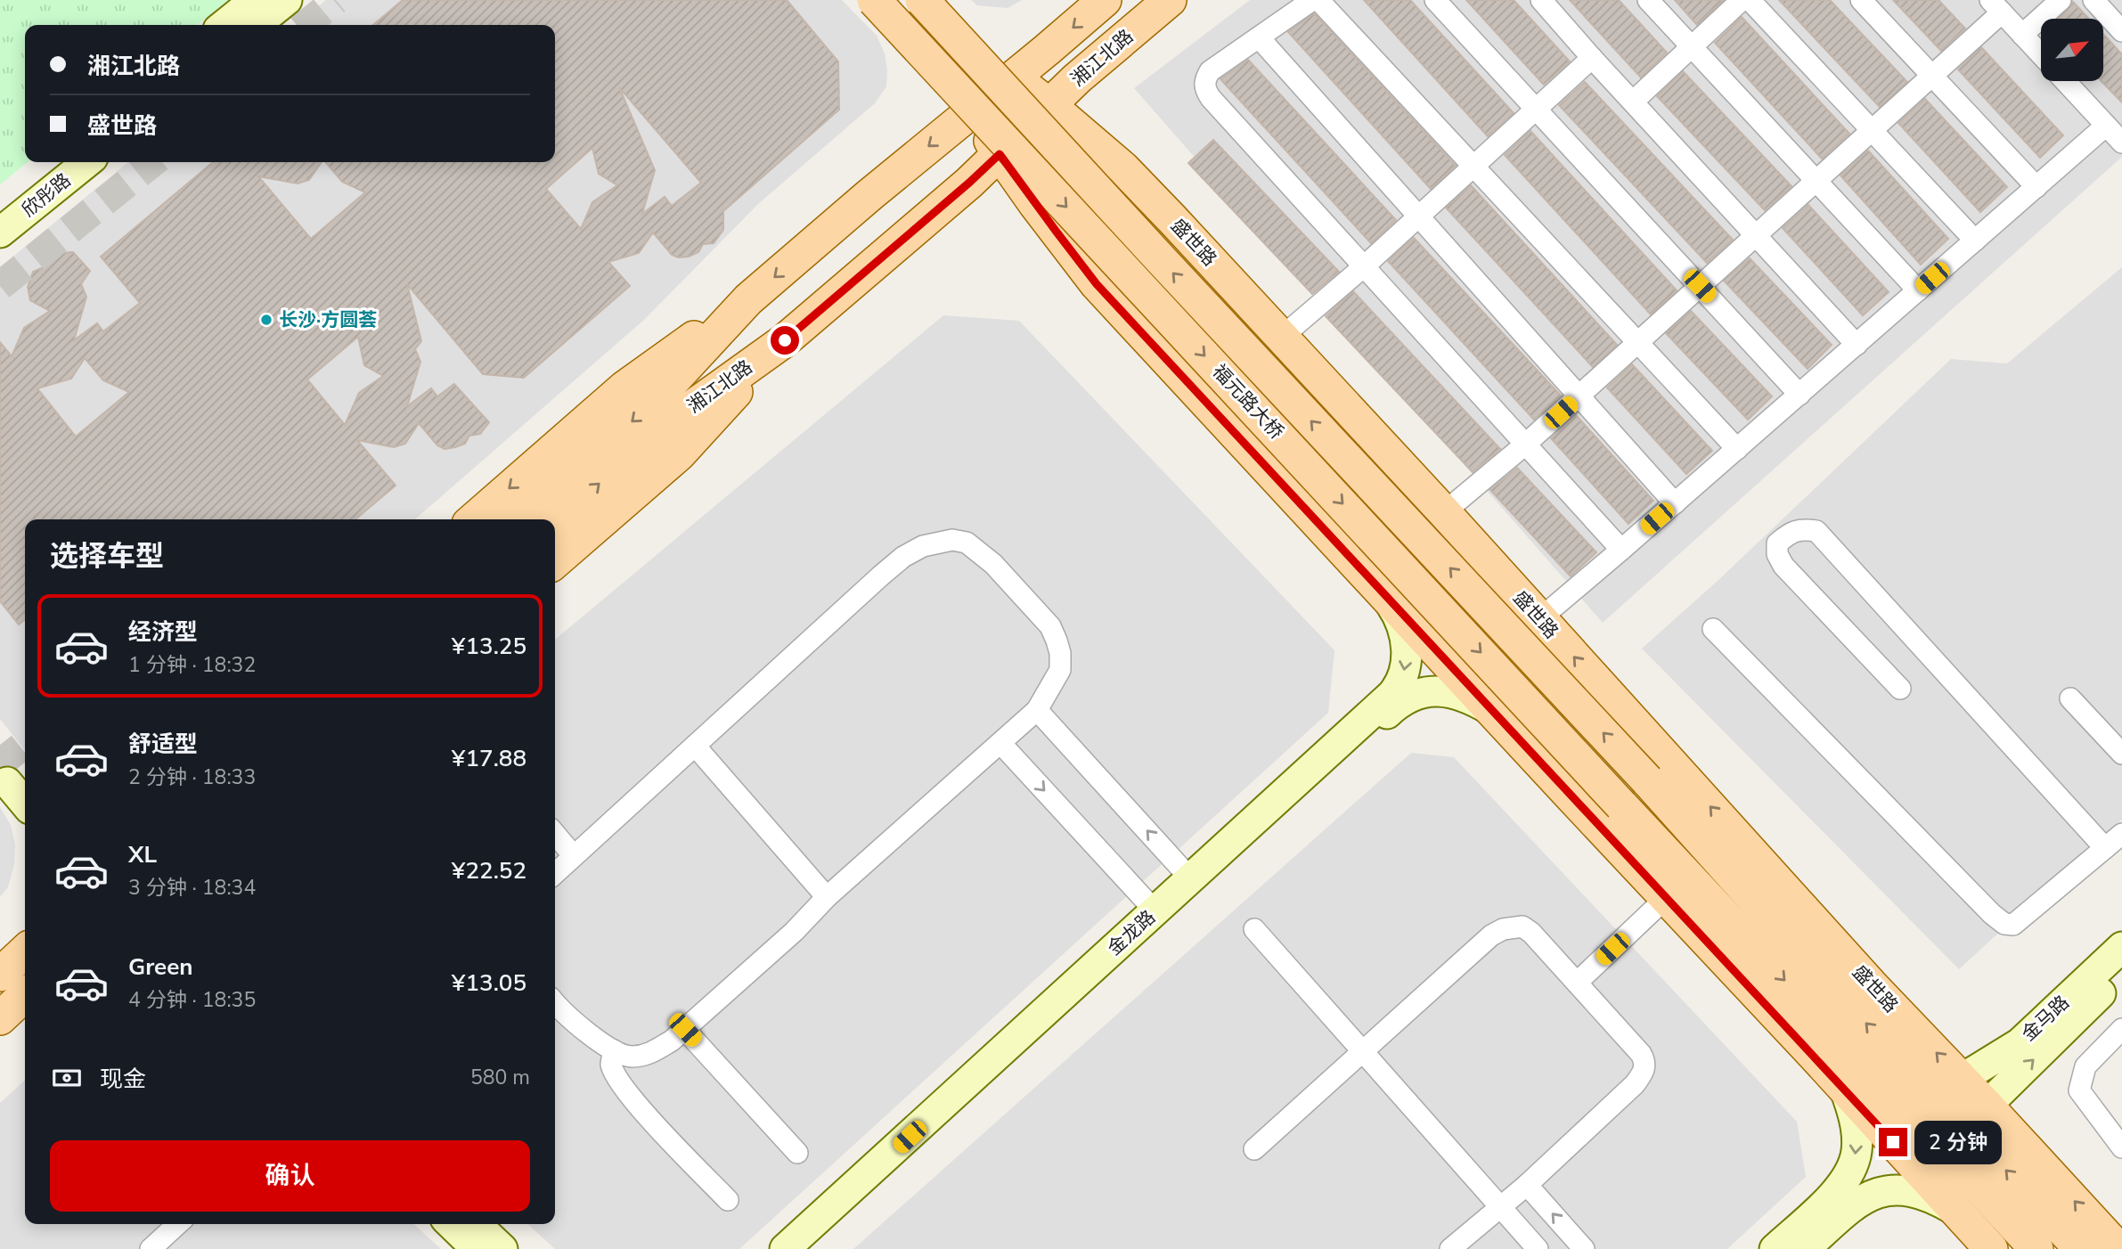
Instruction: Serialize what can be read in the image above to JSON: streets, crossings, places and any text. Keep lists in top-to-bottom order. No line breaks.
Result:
{"streets":{"main road":["湘江北路","盛世路","福元路大桥"],"street":["欣彤路","金龙路","金马路"]},"crossings":[["湘江北路","盛世路"],["盛世路","福元路大桥"],["盛世路","金马路"]],"one_way":["盛世路"],"places":["长沙·方圆荟"],"north":"top right","page":{"banner":["湘江北路","盛世路"],"heading":"选择车型","list":[{"name":"经济型","note":"1 分钟 · 18:32","value":"¥13.25"},{"name":"舒适型","note":"2 分钟 · 18:33","value":"¥17.88"},{"name":"XL","note":"3 分钟 · 18:34","value":"¥22.52"},{"name":"Green","note":"4 分钟 · 18:35","value":"¥13.05"}],"pay":["现金","580 m"],"bubble":"2 分钟","buttons":"确认"}}
